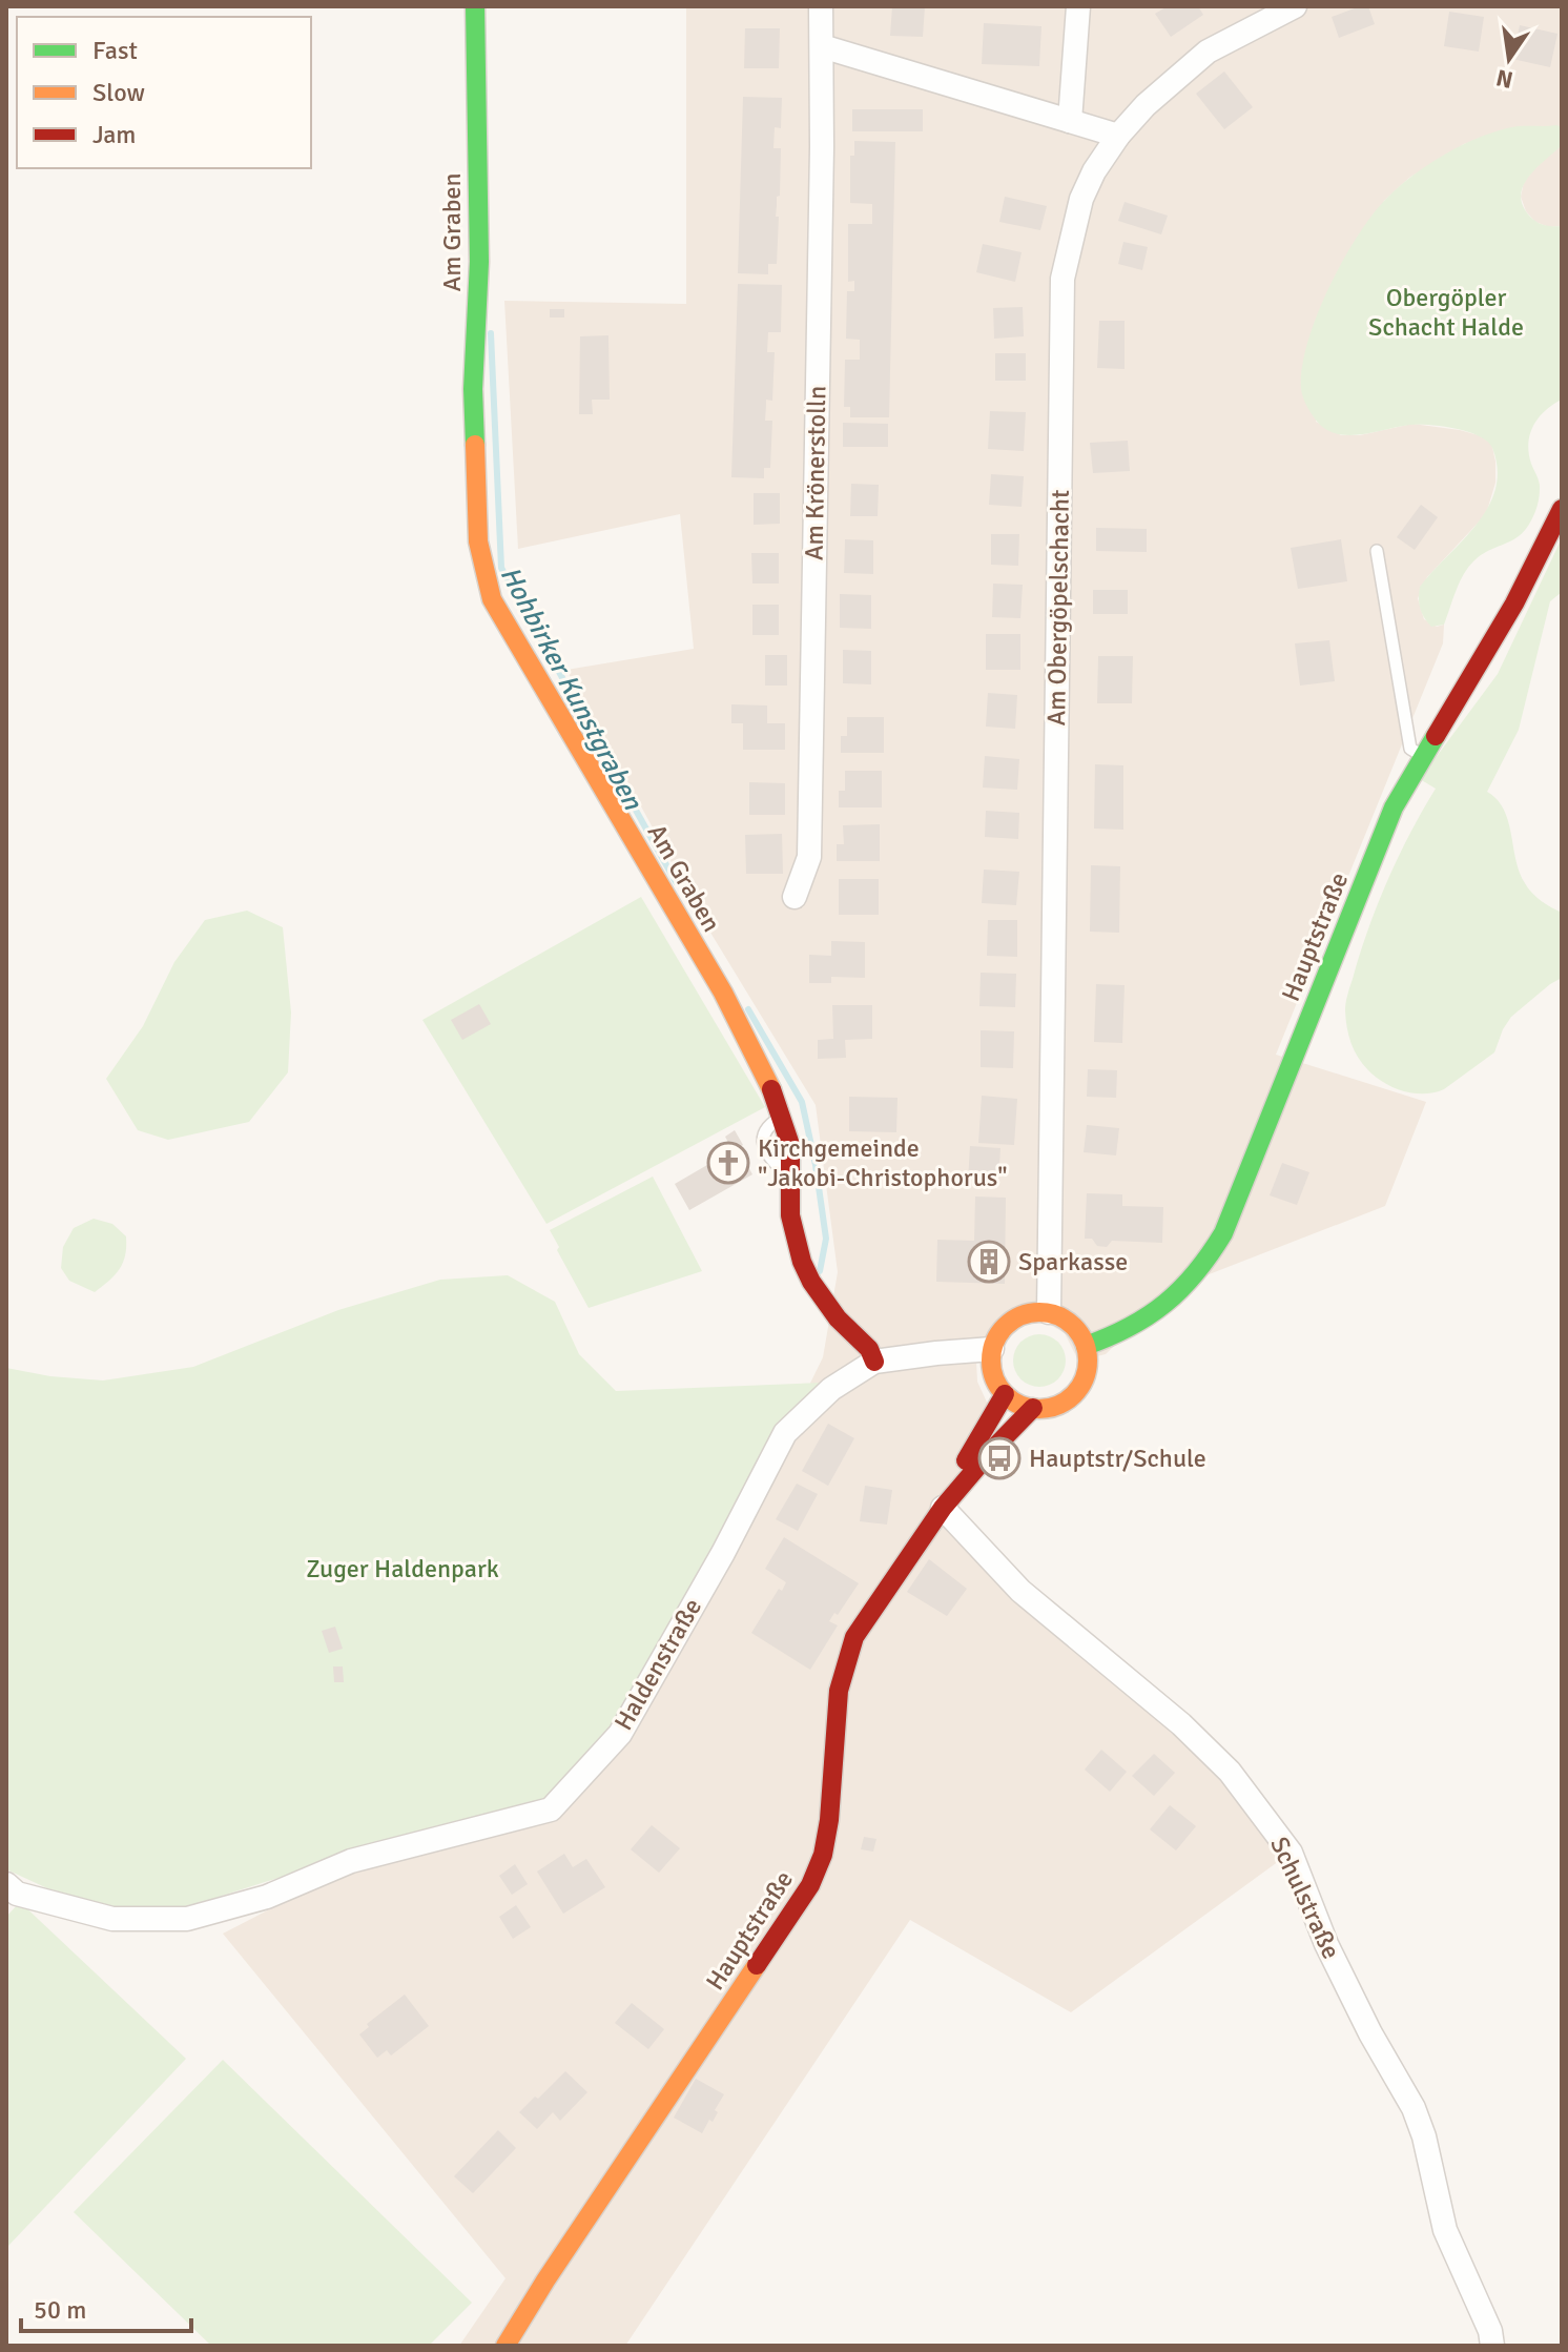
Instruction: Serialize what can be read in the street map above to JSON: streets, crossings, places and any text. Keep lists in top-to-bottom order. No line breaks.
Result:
{"streets":{"street":["Am Graben","Am Krönerstolln","Am Obergöpelschacht","Hauptstraße","Haldenstraße","Schulstraße"]},"crossings":[["Am Graben","Haldenstraße"],["Am Obergöpelschacht","Hauptstraße"],["Am Obergöpelschacht","Haldenstraße"],["Hauptstraße","Haldenstraße"],["Hauptstraße","Schulstraße"]],"water":["Hohbirker Kunstgraben"],"parks":["Obergöpler Schacht Halde","Zuger Haldenpark"],"places":{"church":["Kirchgemeinde \"Jakobi-Christophorus\""],"building":["Sparkasse"],"bus stop":["Hauptstr/Schule"]},"legend":["Fast","Slow","Jam"],"scale_bar":"50 m","north":"bottom"}
